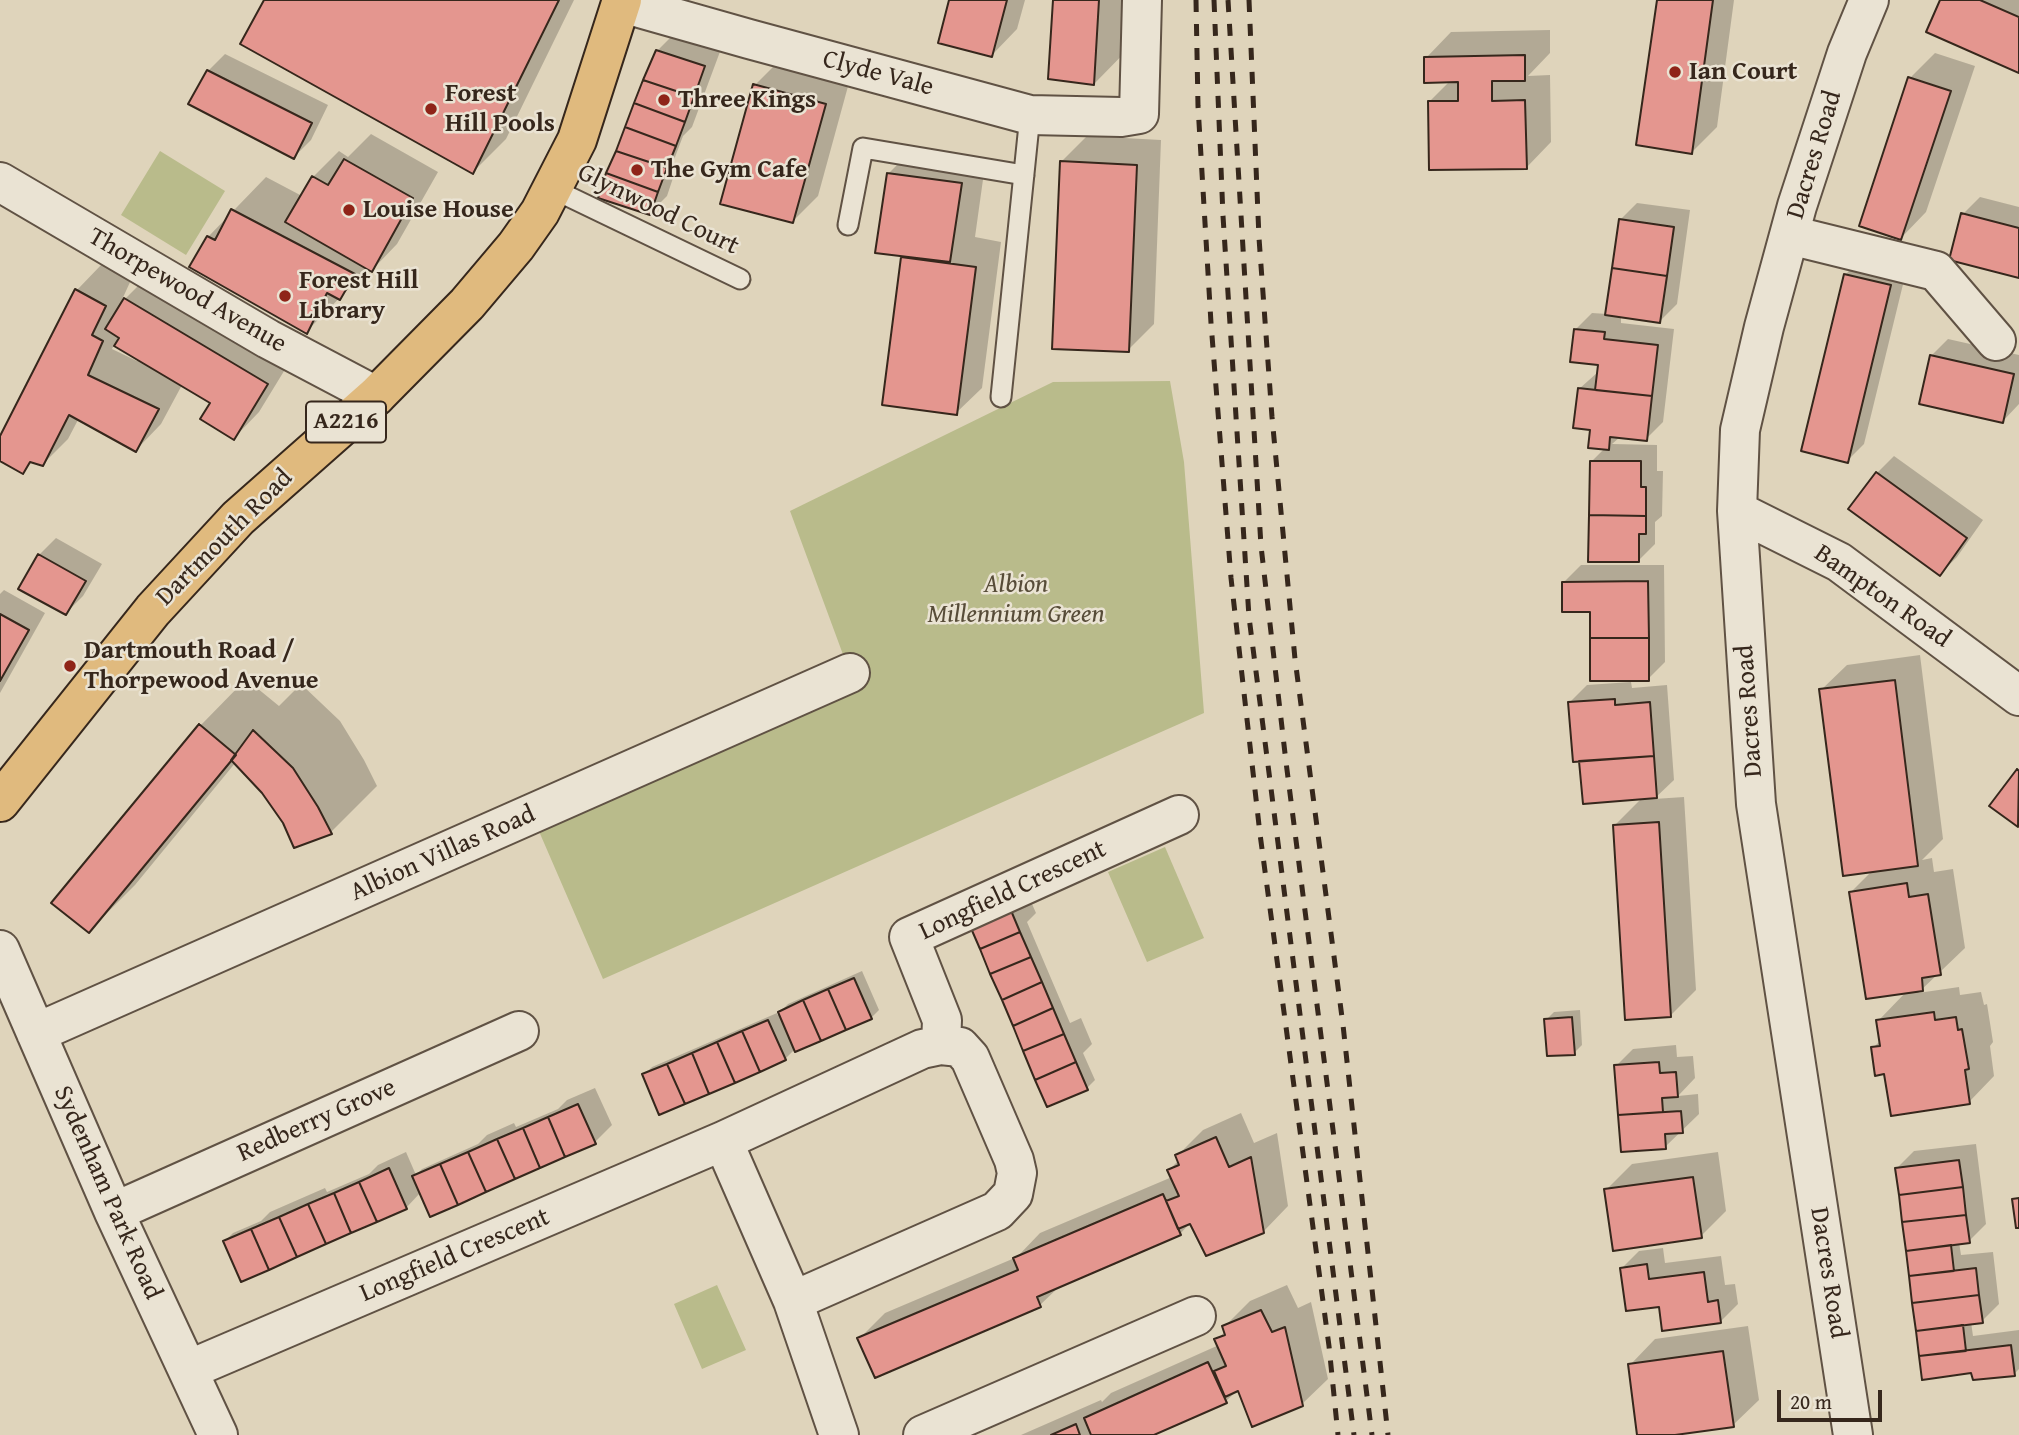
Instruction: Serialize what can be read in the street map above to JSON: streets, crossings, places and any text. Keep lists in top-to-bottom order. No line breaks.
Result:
{"streets":{"main road":["A2216","Dartmouth Road"],"street":["Clyde Vale","Dacres Road","Thorpewood Avenue","Bampton Road","Albion Villas Road","Longfield Crescent","Redberry Grove","Sydenham Park Road"],"lane":["Glynwood Court"]},"crossings":[["Clyde Vale","Dartmouth Road"],["Dacres Road","Bampton Road"],["Glynwood Court","Dartmouth Road"],["Thorpewood Avenue","Dartmouth Road"],["Albion Villas Road","Sydenham Park Road"],["Longfield Crescent","Sydenham Park Road"],["Redberry Grove","Sydenham Park Road"]],"parks":["Albion Millennium Green"],"places":["Ian Court","Three Kings","Forest Hill Pools","The Gym Cafe","Louise House","Forest Hill Library","Dartmouth Road / Thorpewood Avenue"],"scale_bar":"20 m"}
